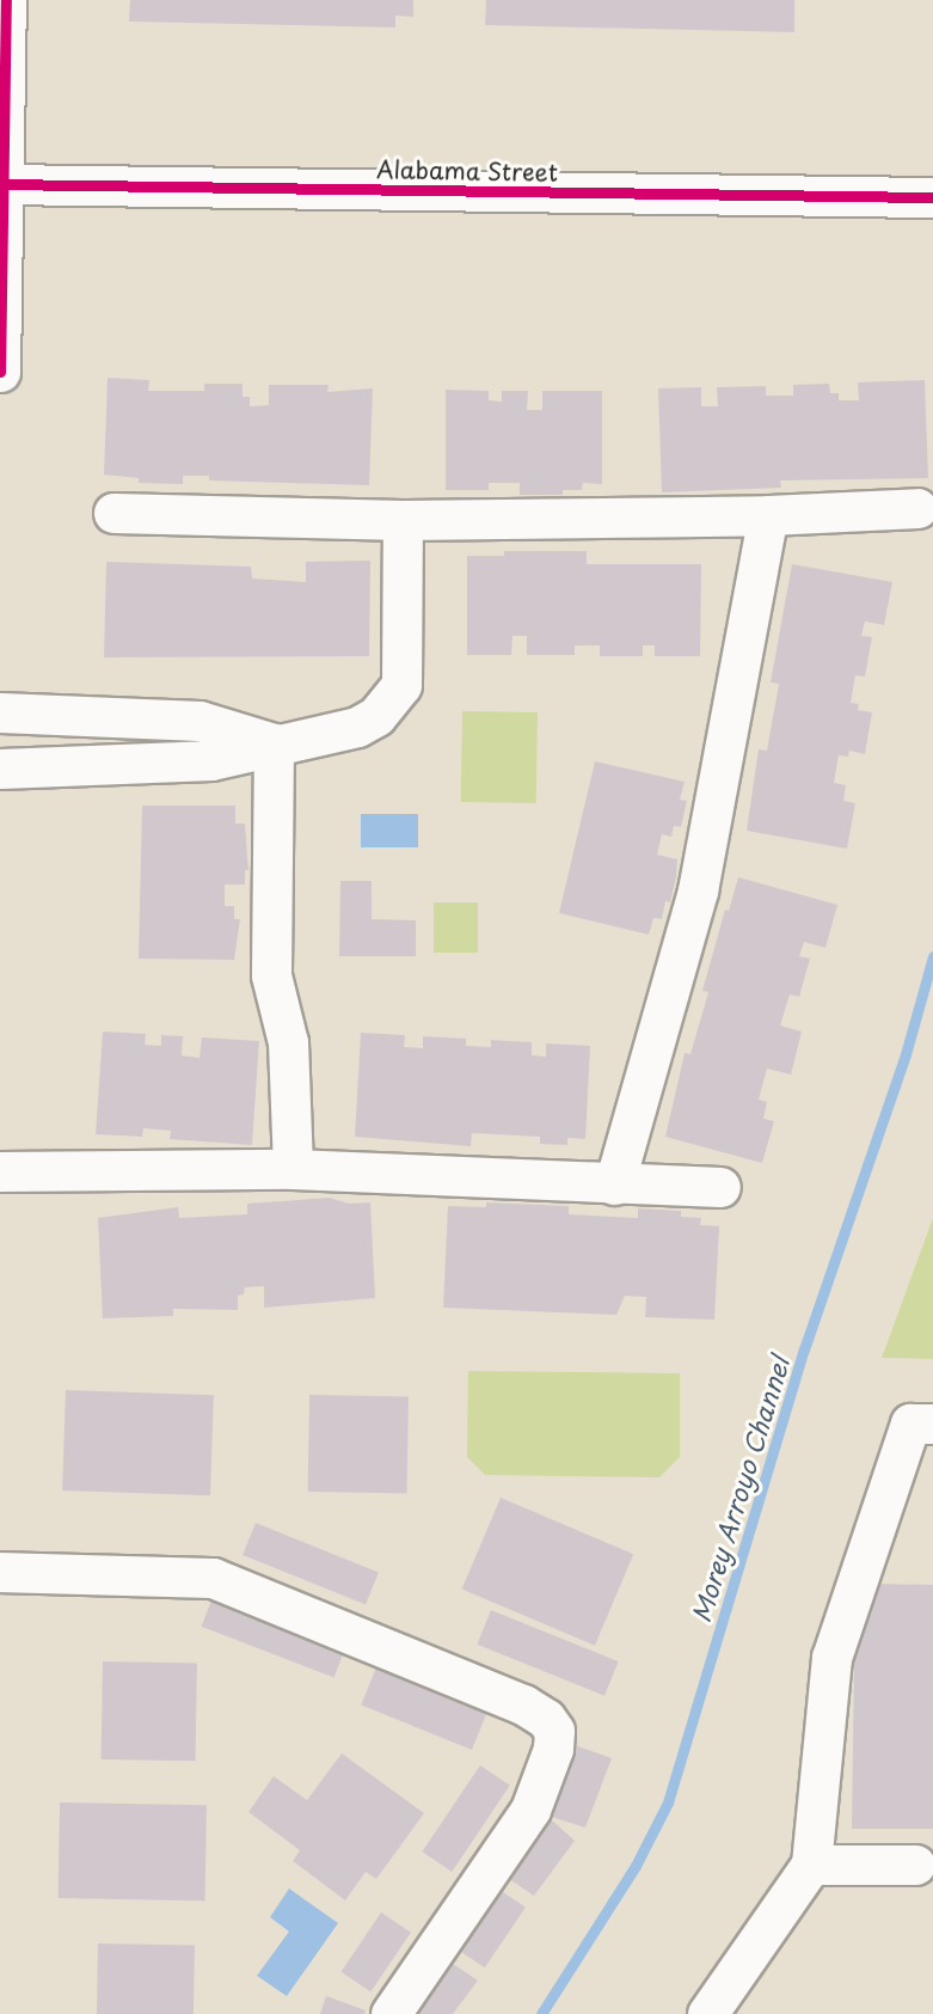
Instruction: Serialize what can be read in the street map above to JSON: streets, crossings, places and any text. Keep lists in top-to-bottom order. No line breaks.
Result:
{"streets":{"main road":["Alabama Street"]},"water":["Morey Arroyo Channel"]}
